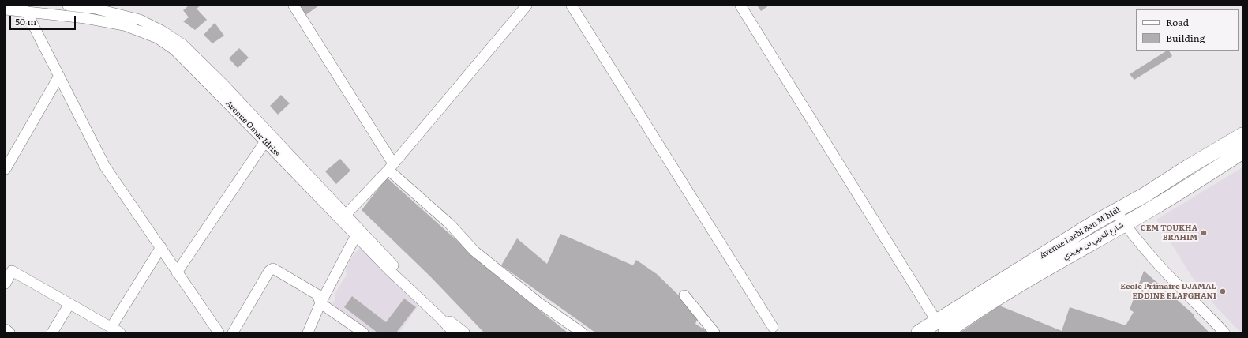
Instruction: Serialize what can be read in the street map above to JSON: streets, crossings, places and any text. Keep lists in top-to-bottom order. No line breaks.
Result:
{"streets":{"main road":["Avenue Larbi Ben M'hidi","شارع العربي بن مهيدي"],"street":["Avenue Omar Idriss"]},"places":["CEM TOUKHA BRAHIM","Ecole Primaire DJAMAL EDDINE ELAFGHANI"],"legend":["Road","Building"],"scale_bar":"50 m"}
